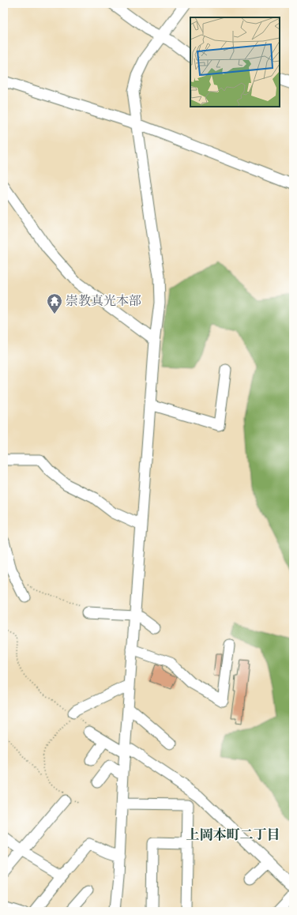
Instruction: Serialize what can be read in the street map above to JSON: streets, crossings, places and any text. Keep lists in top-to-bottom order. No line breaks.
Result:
{"districts":["上岡本町二丁目"],"places":{"temple":["崇教真光本部"]}}
